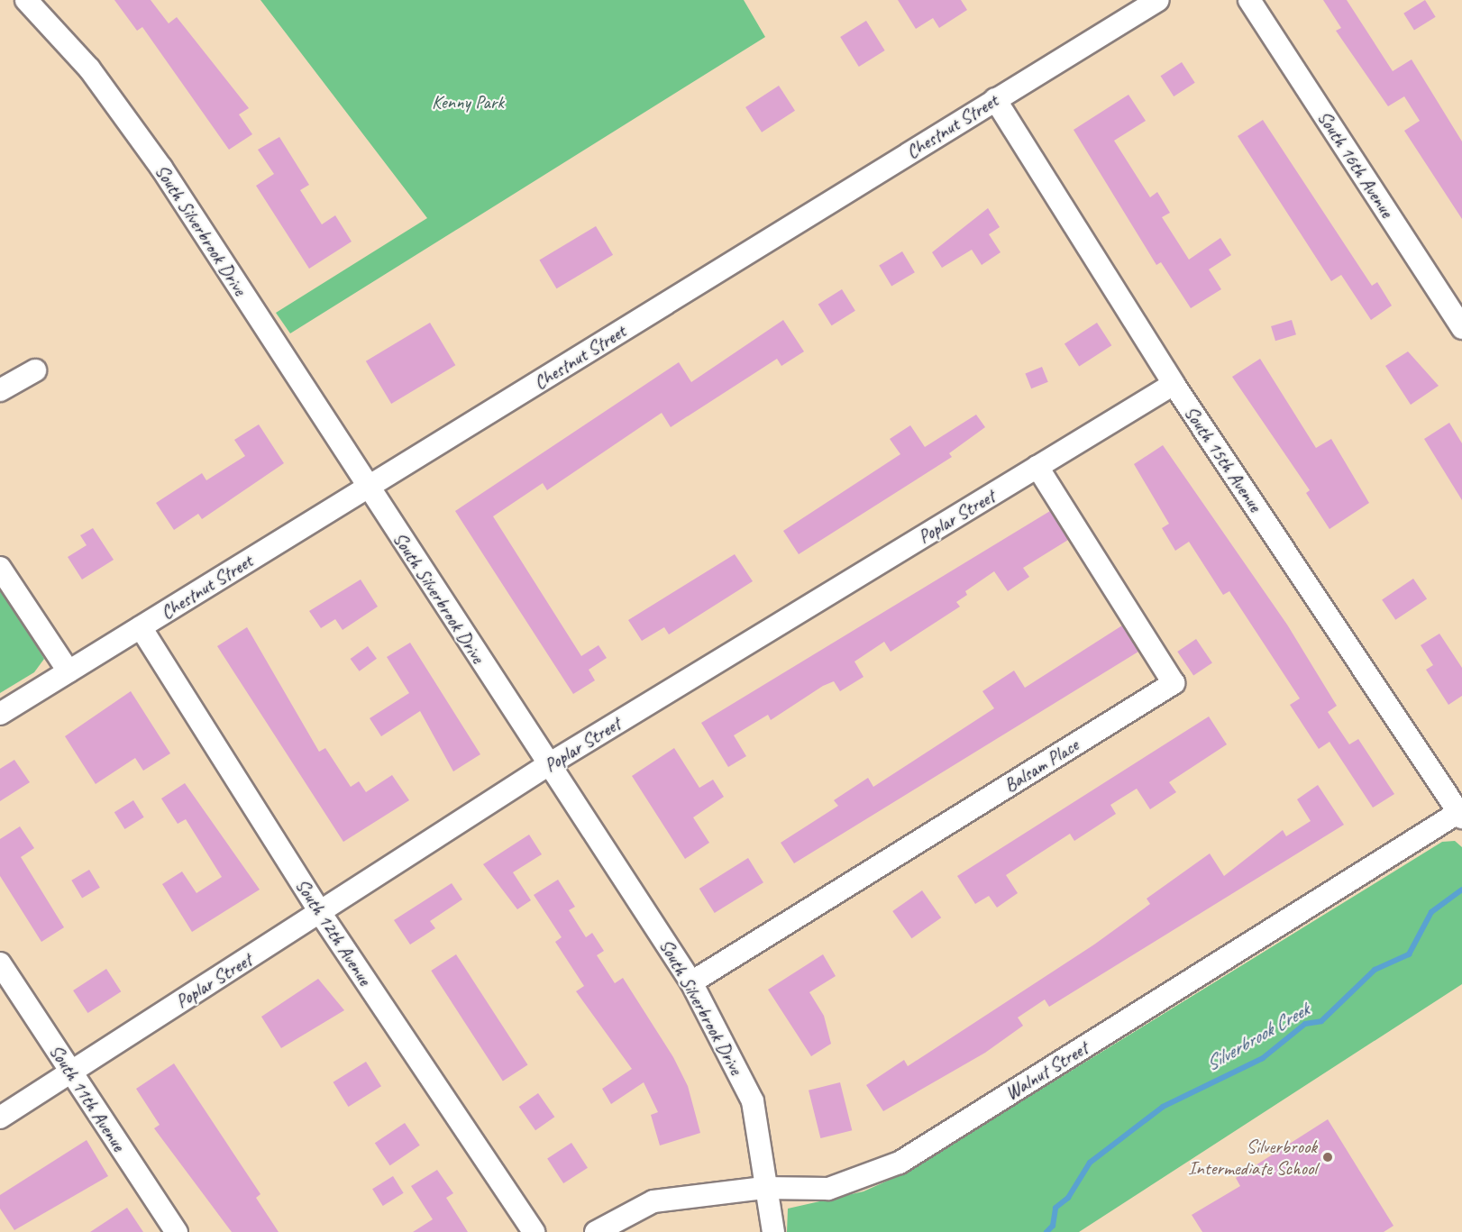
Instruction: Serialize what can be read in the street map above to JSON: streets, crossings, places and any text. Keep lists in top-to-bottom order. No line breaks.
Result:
{"streets":{"street":["Chestnut Street","South 16th Avenue","South Silverbrook Drive","South 15th Avenue","Poplar Street","Balsam Place","South 12th Avenue","Walnut Street","South 11th Avenue"]},"crossings":[["Chestnut Street","South Silverbrook Drive"],["Chestnut Street","South 15th Avenue"],["Chestnut Street","South 12th Avenue"],["South Silverbrook Drive","Poplar Street"],["South Silverbrook Drive","Balsam Place"],["South Silverbrook Drive","Walnut Street"],["South 15th Avenue","Poplar Street"],["South 15th Avenue","Walnut Street"],["Poplar Street","Balsam Place"],["Poplar Street","South 12th Avenue"],["Poplar Street","South 11th Avenue"]],"water":["Silverbrook Creek"],"parks":["Kenny Park"],"places":["Silverbrook Intermediate School"]}
